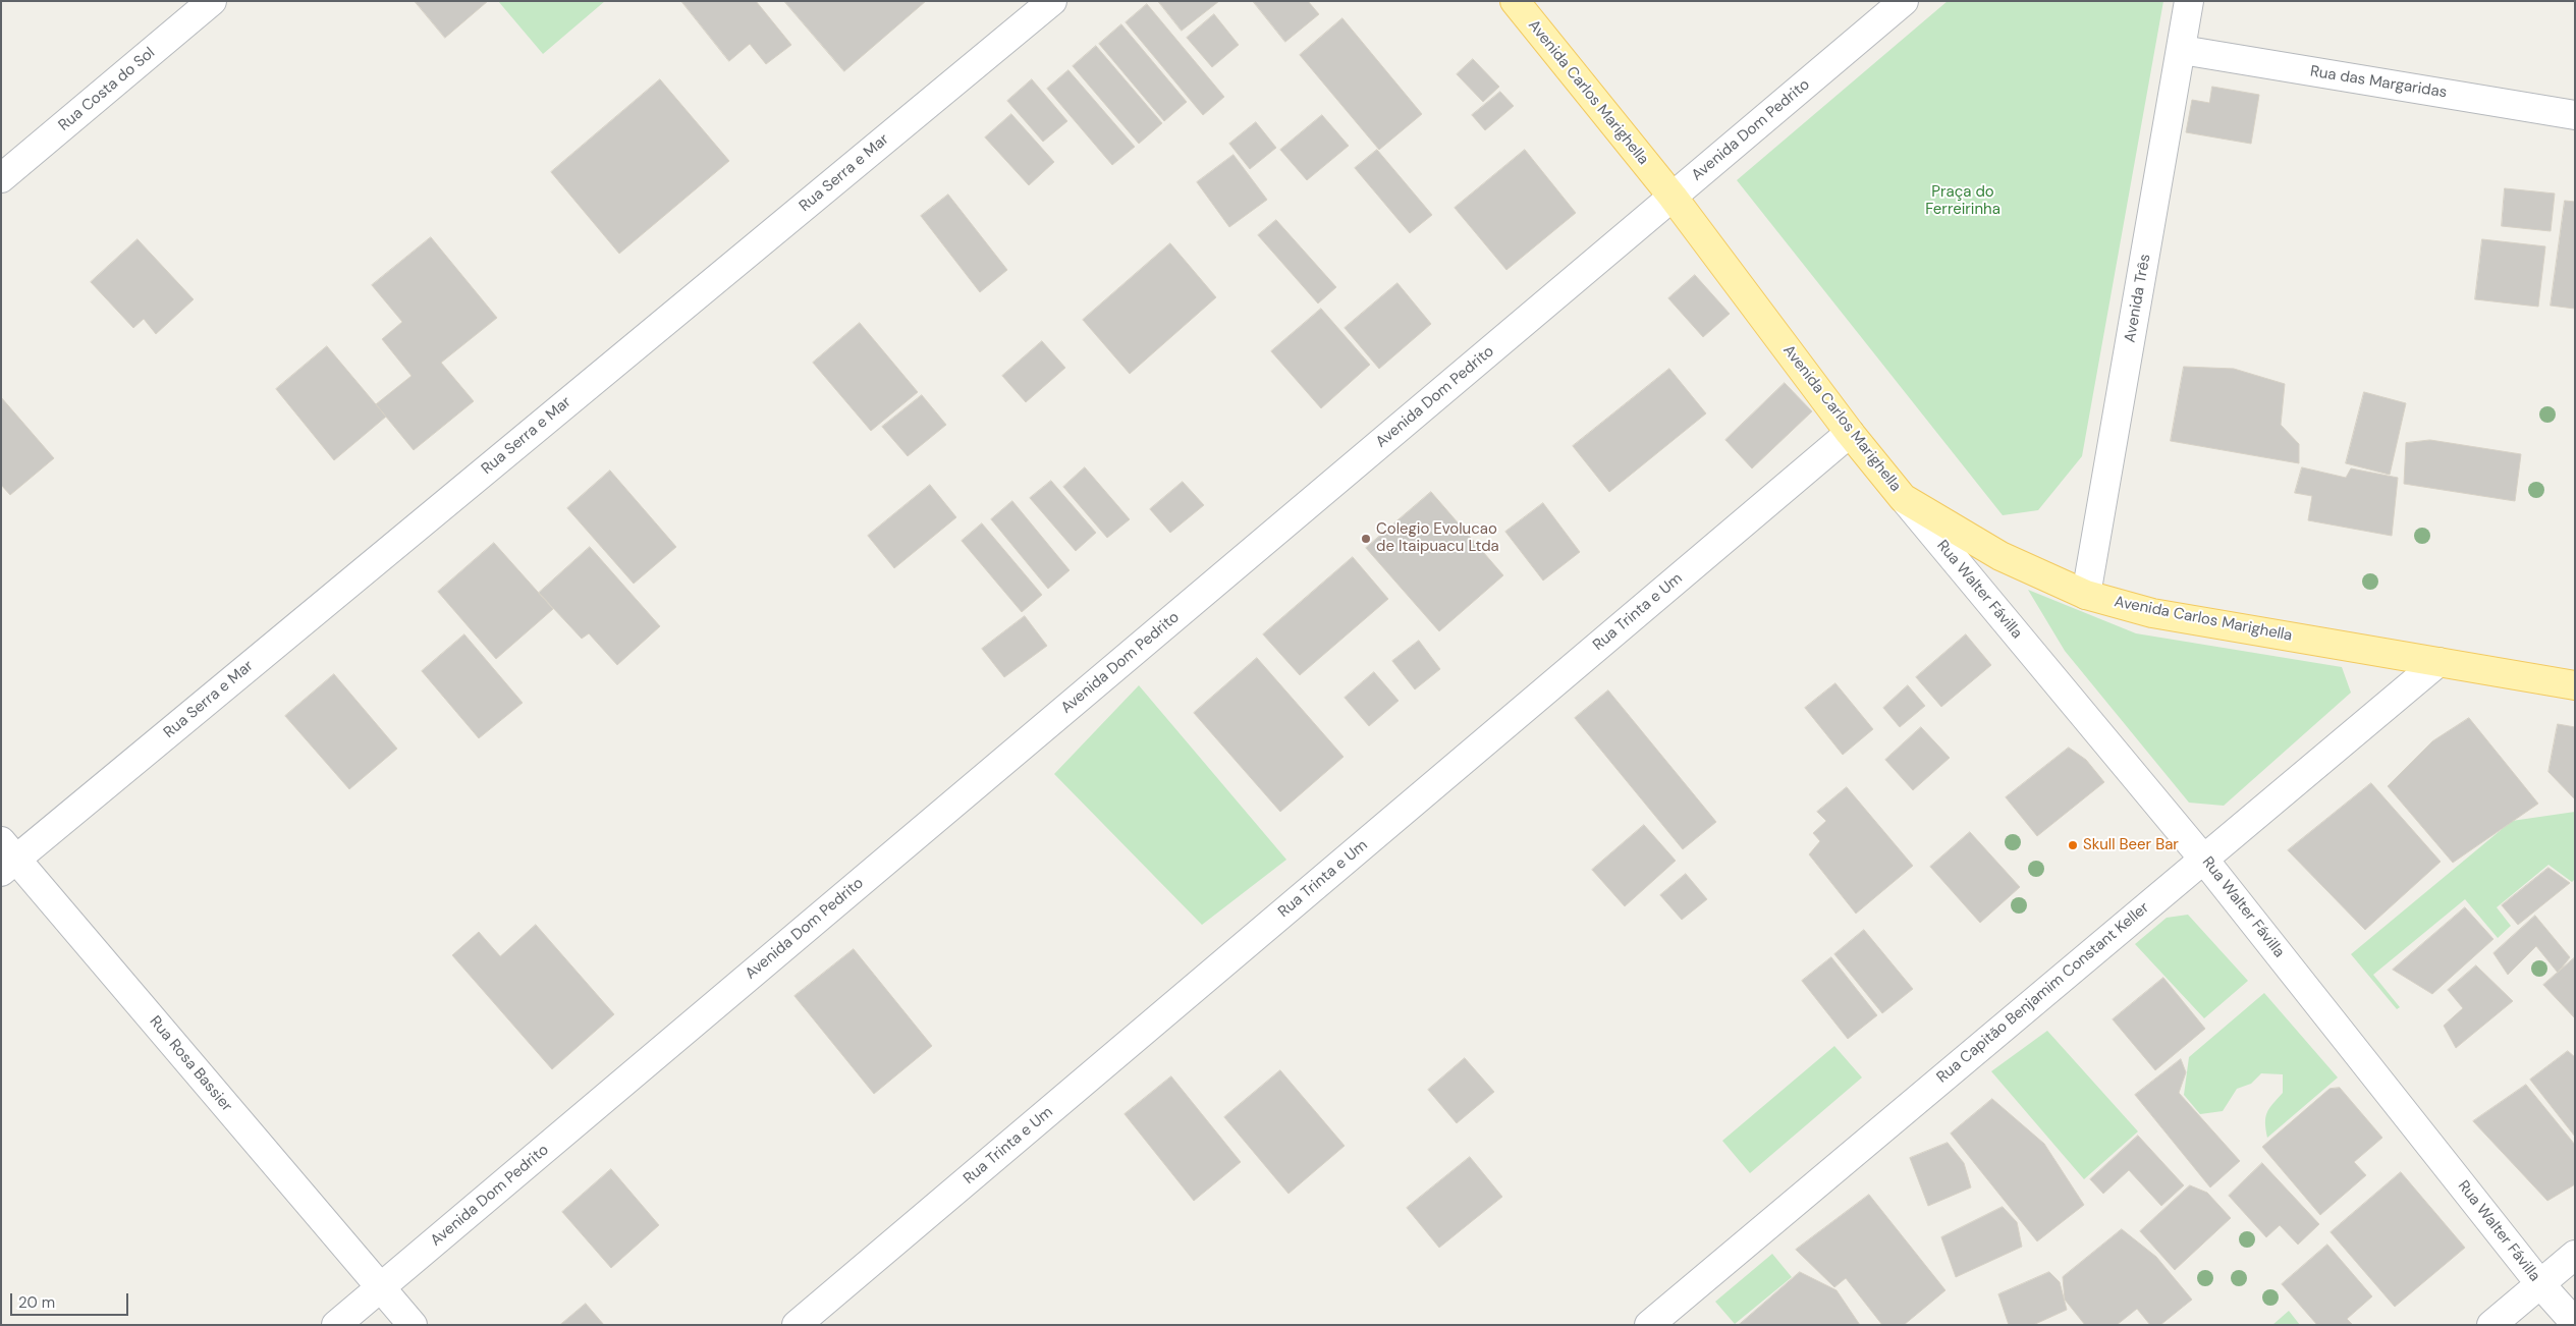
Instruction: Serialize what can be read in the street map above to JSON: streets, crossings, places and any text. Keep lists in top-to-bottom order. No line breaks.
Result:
{"streets":{"main road":["Avenida Carlos Marighella"],"street":["Rua das Margaridas","Rua Costa do Sol","Avenida Dom Pedrito","Rua Serra e Mar","Avenida Três","Rua Walter Fávilla","Rua Trinta e Um","Rua Capitão Benjamim Constant Keller","Rua Rosa Bassier"]},"crossings":[["Rua das Margaridas","Avenida Três"],["Avenida Carlos Marighella","Avenida Dom Pedrito"],["Avenida Carlos Marighella","Avenida Três"],["Avenida Carlos Marighella","Rua Walter Fávilla"],["Avenida Carlos Marighella","Rua Trinta e Um"],["Avenida Carlos Marighella","Rua Capitão Benjamim Constant Keller"],["Avenida Dom Pedrito","Rua Rosa Bassier"],["Rua Serra e Mar","Rua Rosa Bassier"],["Rua Walter Fávilla","Rua Capitão Benjamim Constant Keller"]],"parks":["Praça do Ferreirinha"],"places":["Colegio Evolucao de Itaipuacu Ltda","Skull Beer Bar"],"scale_bar":"20 m"}
